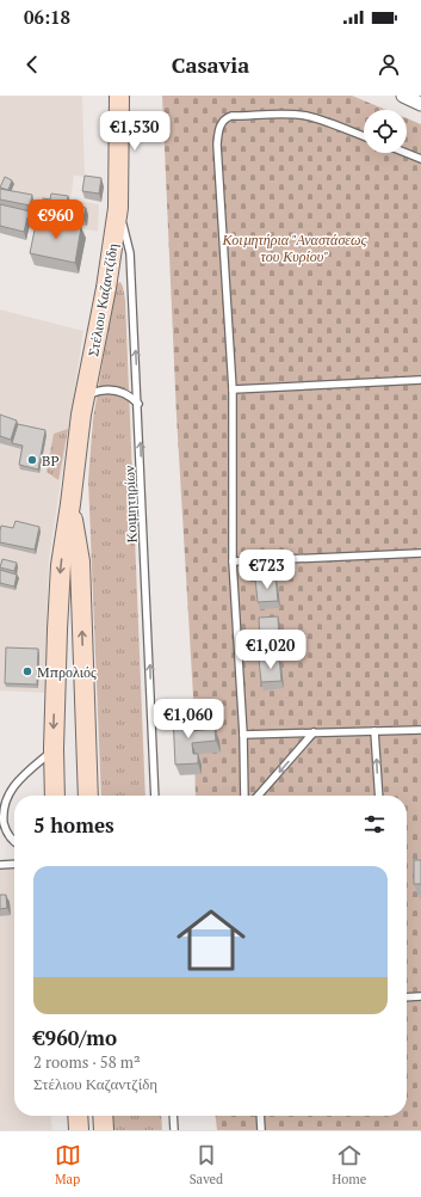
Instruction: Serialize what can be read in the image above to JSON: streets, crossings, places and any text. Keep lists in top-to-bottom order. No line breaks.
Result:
{"streets":{"main road":["Στέλιου Καζαντζίδη"],"lane":["Κοιμητηρίων"]},"crossings":[["Στέλιου Καζαντζίδη","Κοιμητηρίων"]],"one_way":["Κοιμητηρίων"],"parks":["Κοιμητήρια \"Αναστάσεως του Κυρίου\""],"places":["BP","Μπρολιός"],"page":{"status":"06:18","header":"Casavia","price":["€1,530","€960","€723","€1,020","€1,060"],"heading":"5 homes","list":[{"name":"€960/mo","note":"2 rooms · 58 m² · Στέλιου Καζαντζίδη"}],"tabs":["Map","Saved","Home"]}}
